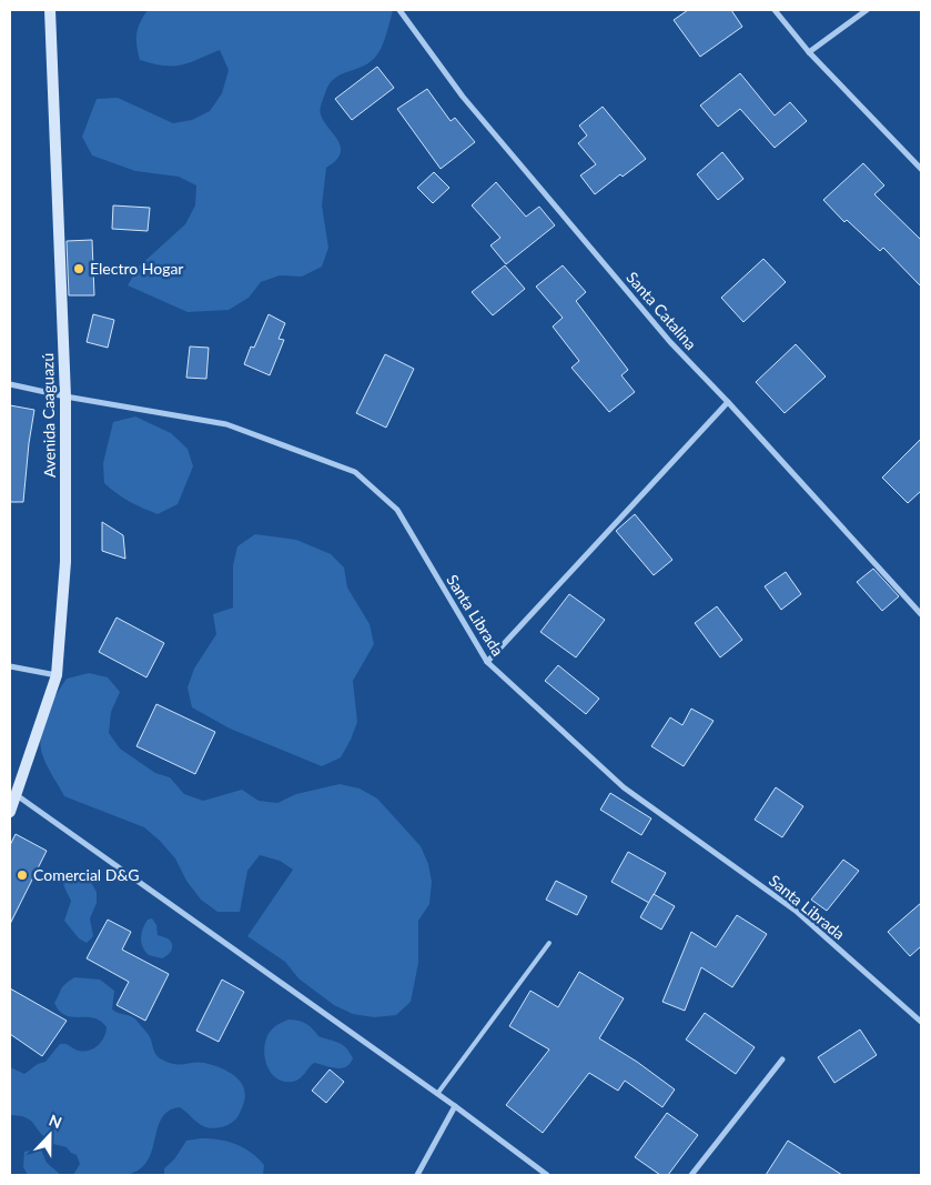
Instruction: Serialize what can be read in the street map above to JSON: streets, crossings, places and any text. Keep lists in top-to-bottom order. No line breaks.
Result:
{"streets":{"street":["Santa Catalina","Avenida Caaguazú","Santa Librada"]},"crossings":[["Avenida Caaguazú","Santa Librada"]],"places":["Electro Hogar","Comercial D&G"],"north":"top"}
